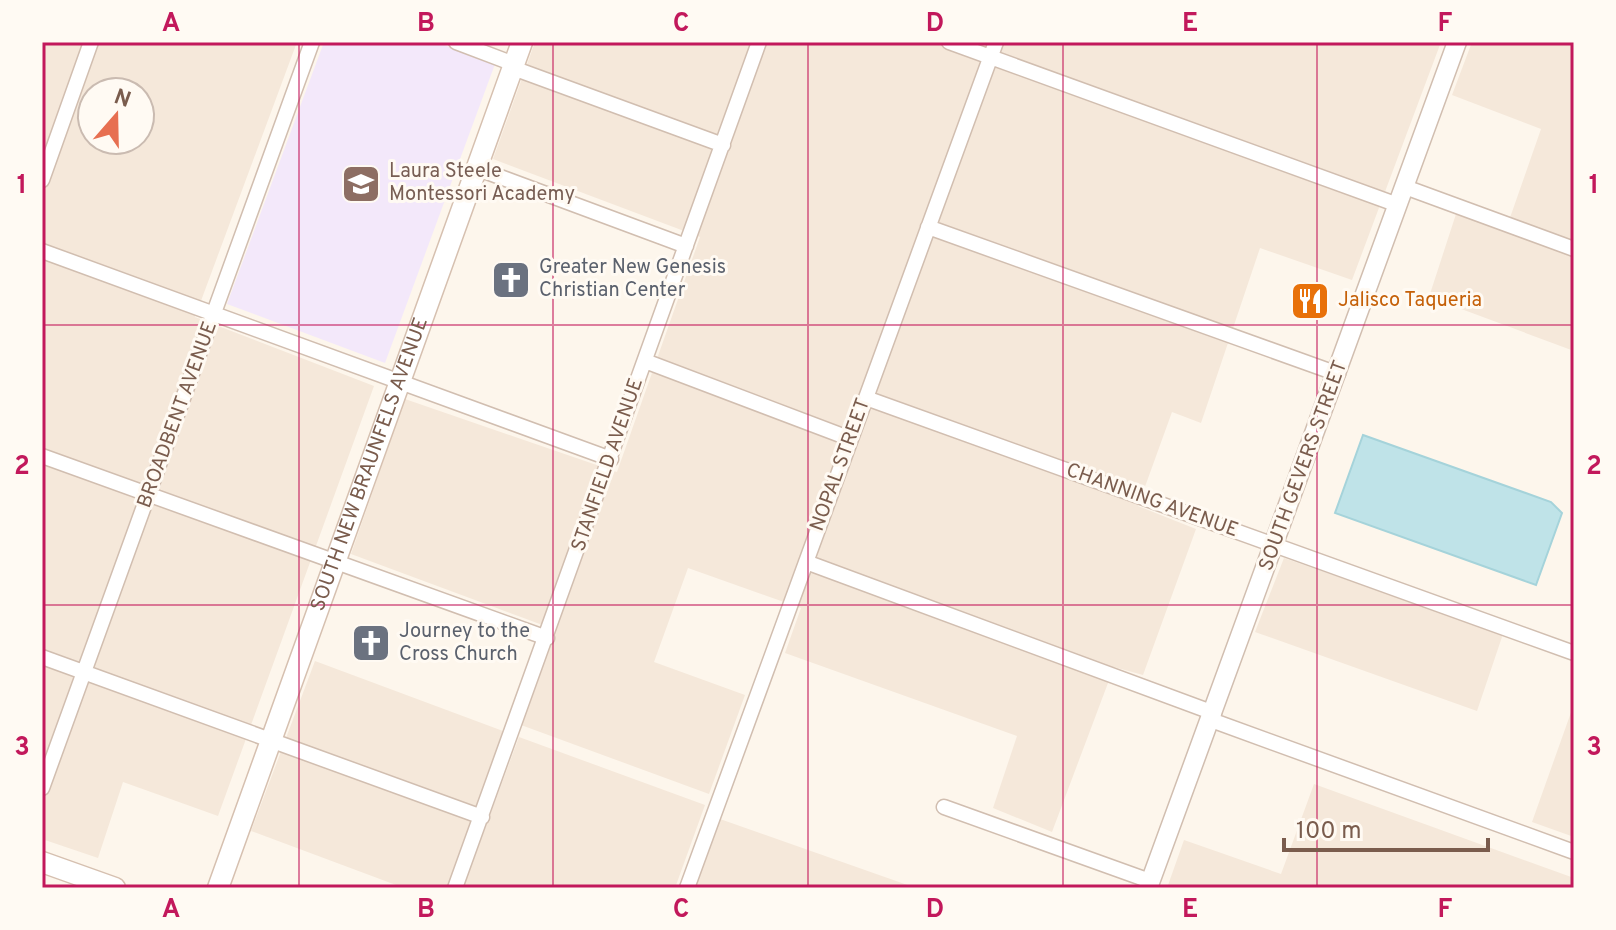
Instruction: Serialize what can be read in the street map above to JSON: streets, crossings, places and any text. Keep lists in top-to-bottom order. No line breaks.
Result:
{"streets":{"main road":["SOUTH NEW BRAUNFELS AVENUE"],"street":["BROADBENT AVENUE","STANFIELD AVENUE","NOPAL STREET","SOUTH GEVERS STREET","CHANNING AVENUE"]},"crossings":[["NOPAL STREET","CHANNING AVENUE"],["SOUTH GEVERS STREET","CHANNING AVENUE"]],"places":{"school or university":["Laura Steele Montessori Academy"],"church":["Greater New Genesis Christian Center","Journey to the Cross Church"],"restaurant":["Jalisco Taqueria"]},"scale_bar":"100 m","north":"top","grid":{"columns":["A","B","C","D","E","F"],"rows":["1","2","3"]}}
